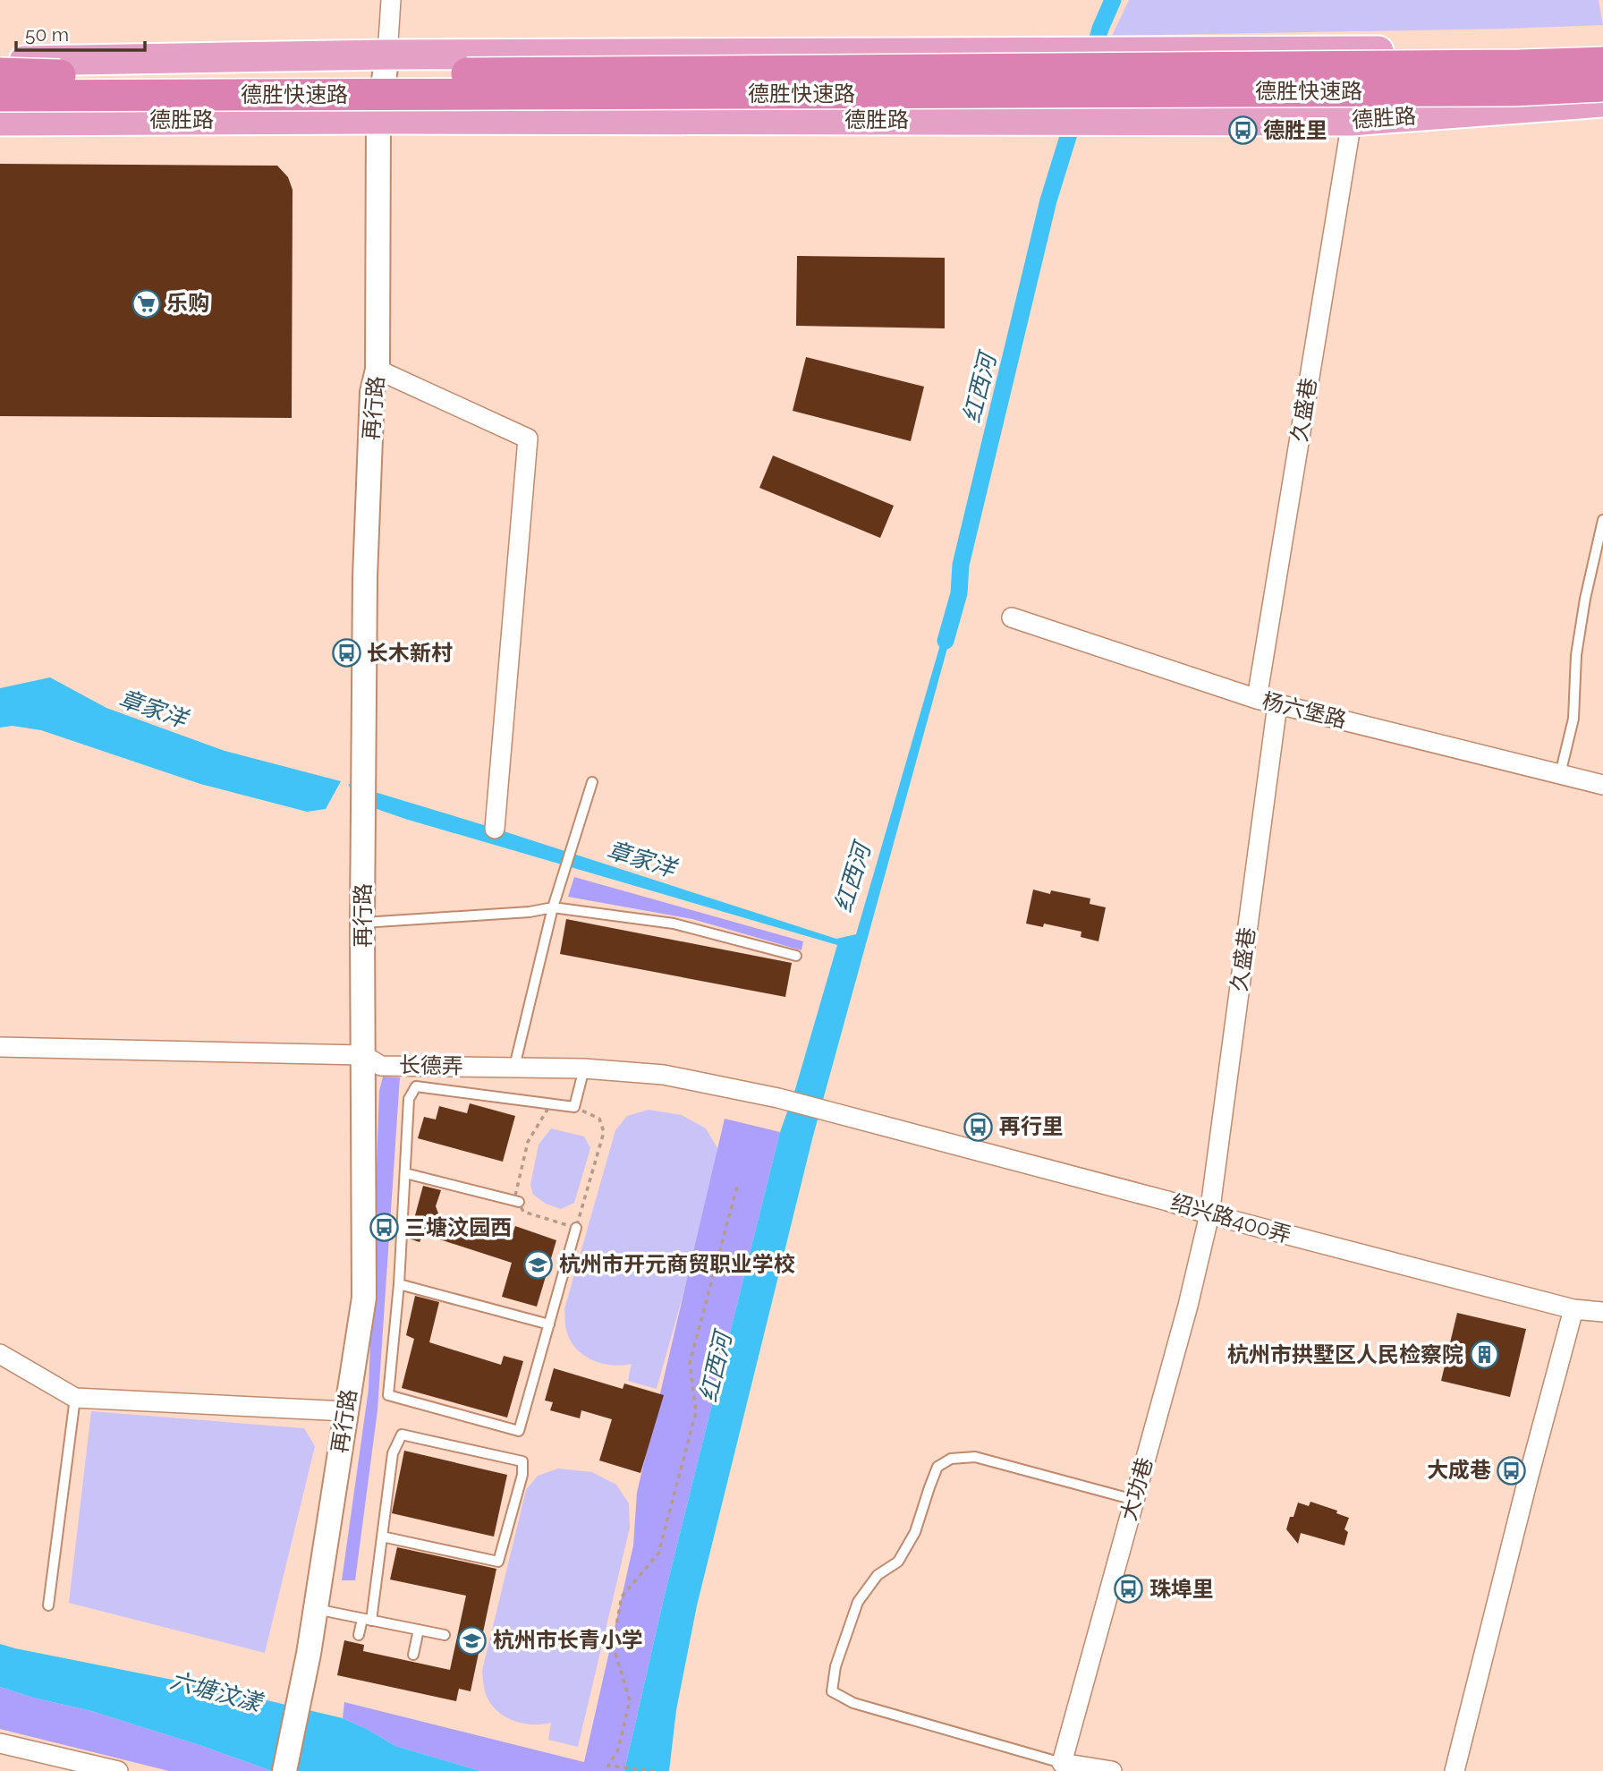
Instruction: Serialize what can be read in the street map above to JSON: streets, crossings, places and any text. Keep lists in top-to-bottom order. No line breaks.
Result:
{"streets":{"highway":["德胜快速路"],"main road":["德胜路"],"street":["再行路","久盛巷","杨六堡路","长德弄","绍兴路400弄","大功巷"]},"crossings":[["德胜路","再行路"],["德胜路","久盛巷"],["再行路","长德弄"],["久盛巷","杨六堡路"],["久盛巷","绍兴路400弄"],["久盛巷","大功巷"],["长德弄","绍兴路400弄"],["绍兴路400弄","大功巷"]],"water":["红西河","章家洋","六塘汶漾"],"places":{"bus stop":["德胜里","长木新村","再行里","三塘汶园西","大成巷","珠埠里"],"supermarket":["乐购"],"school or university":["杭州市开元商贸职业学校","杭州市长青小学"],"building":["杭州市拱墅区人民检察院"]},"scale_bar":"50 m"}
